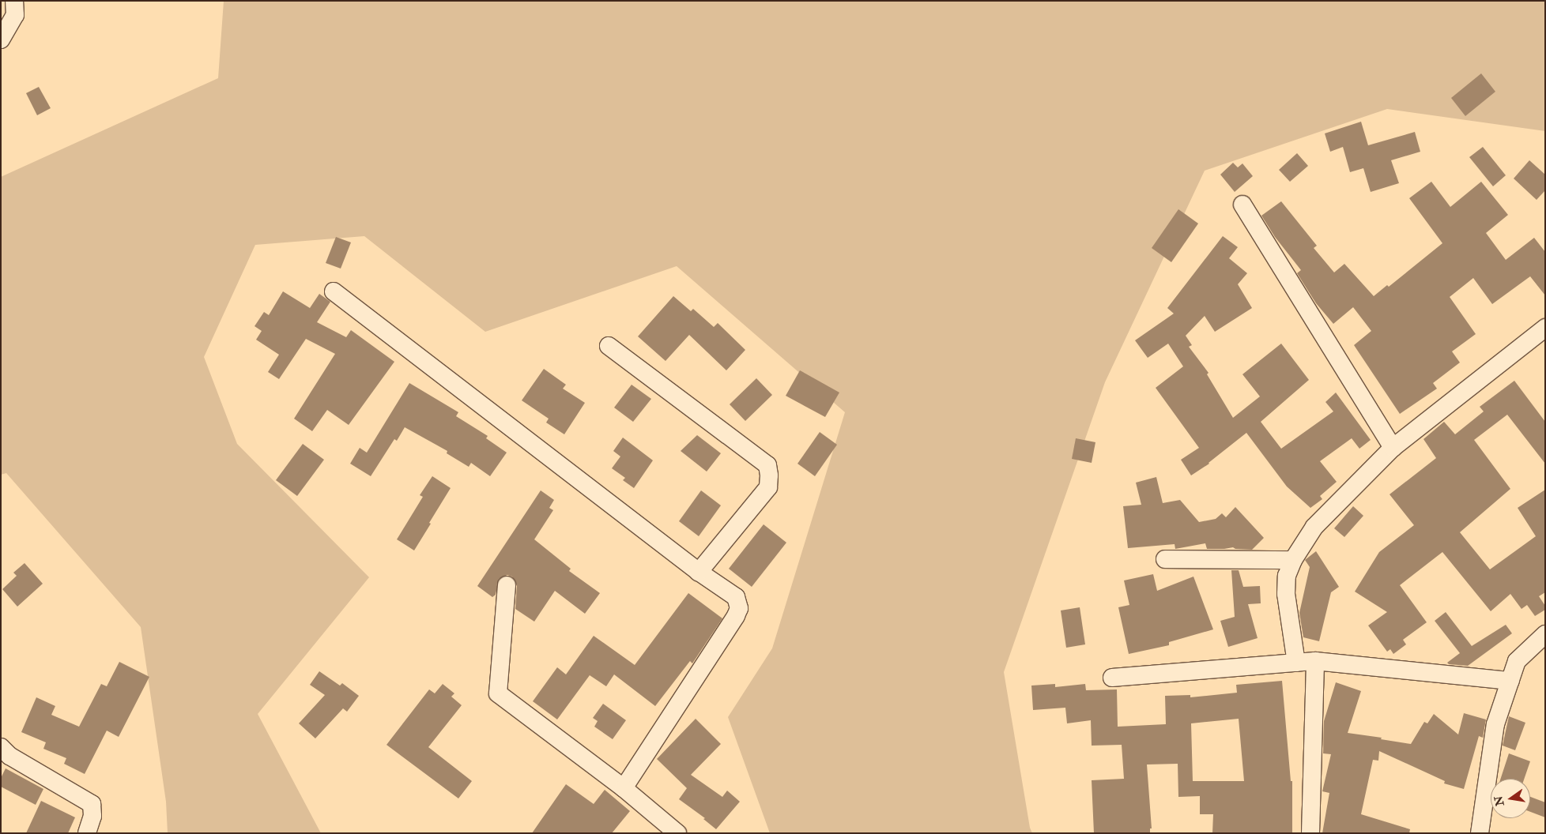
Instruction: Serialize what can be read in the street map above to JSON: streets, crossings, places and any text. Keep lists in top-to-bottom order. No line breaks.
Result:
{"north":"left"}
